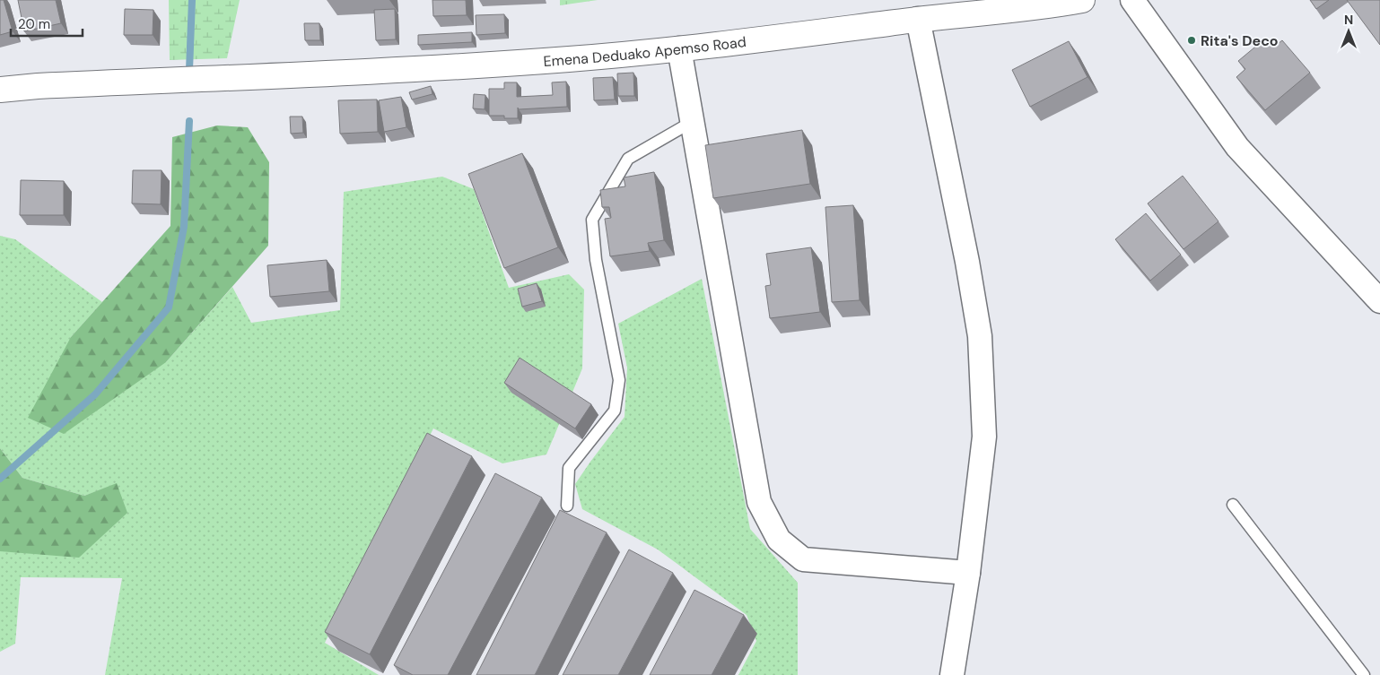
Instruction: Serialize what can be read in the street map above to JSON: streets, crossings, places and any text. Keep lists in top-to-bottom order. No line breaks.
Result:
{"streets":{"street":["Emena Deduako Apemso Road"]},"places":["Rita's Deco"],"scale_bar":"20 m","north":"top"}
